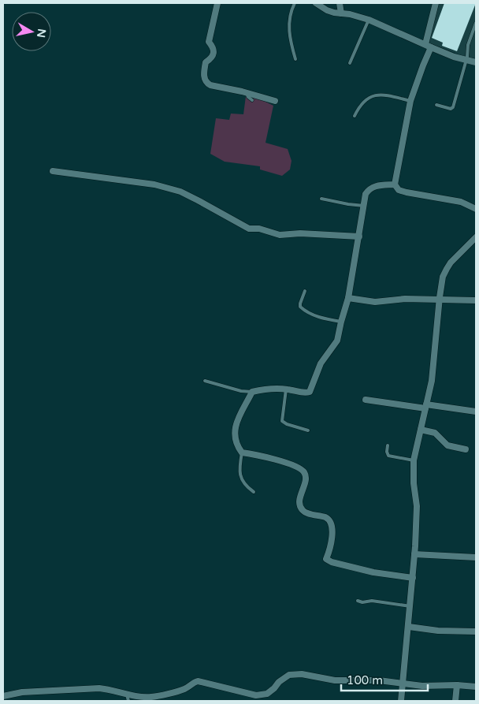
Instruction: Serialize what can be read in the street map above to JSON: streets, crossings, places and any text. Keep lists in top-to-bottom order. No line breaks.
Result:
{"scale_bar":"100 m","north":"right"}
